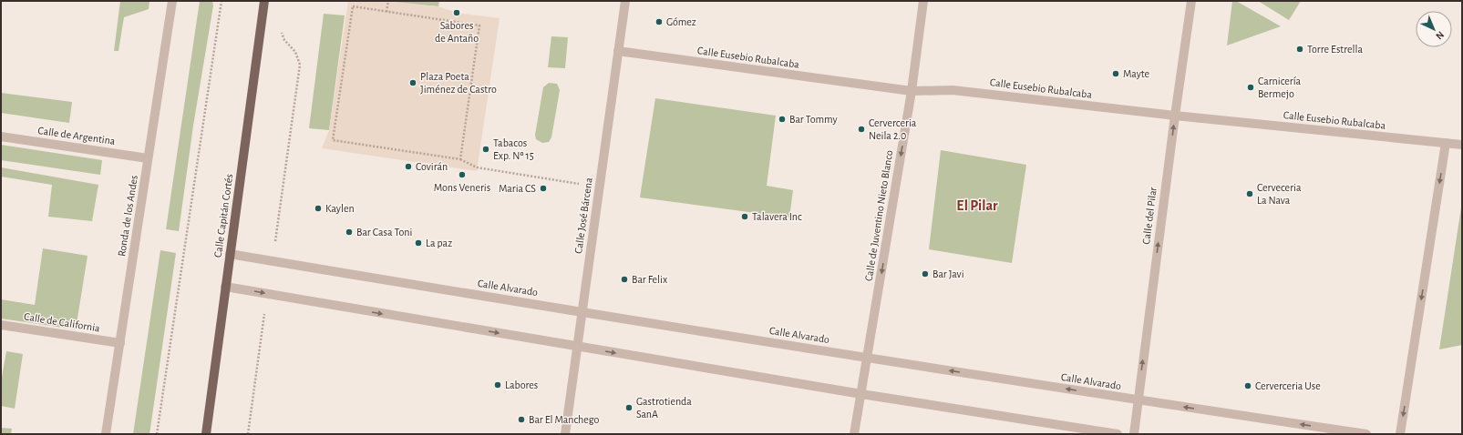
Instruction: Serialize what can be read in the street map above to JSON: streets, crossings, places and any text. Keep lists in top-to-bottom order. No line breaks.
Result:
{"streets":{"main road":["Calle Capitán Cortés"],"street":["Calle Eusebio Rubalcaba","Calle de Argentina","Ronda de los Andes","Calle José Bárcena","Calle de Juventino Nieto Blanco","Calle del Pilar","Calle Alvarado","Calle de California"]},"crossings":[["Calle Eusebio Rubalcaba","Calle José Bárcena"],["Calle Eusebio Rubalcaba","Calle de Juventino Nieto Blanco"],["Calle Eusebio Rubalcaba","Calle del Pilar"],["Calle de Argentina","Ronda de los Andes"],["Ronda de los Andes","Calle de California"],["Calle Capitán Cortés","Calle Alvarado"],["Calle José Bárcena","Calle Alvarado"],["Calle de Juventino Nieto Blanco","Calle Alvarado"],["Calle del Pilar","Calle Alvarado"]],"one_way":["Calle de Juventino Nieto Blanco","Calle del Pilar"],"districts":["El Pilar"],"places":["Sabores de Antaño","Gómez","Torre Estrella","Mayte","Plaza Poeta Jiménez de Castro","Carnicería Bermejo","Bar Tommy","Cerverceria Neila 2.0","Tabacos Exp. Nº 15","Covirán","Mons Veneris","Maria CS","Cerveceria La Nava","Kaylen","Talavera Inc","Bar Casa Toni","La paz","Bar Javi","Bar Felix","Labores","Cerverceria Use","Gastrotienda SanA","Bar El Manchego"],"north":"bottom right"}
